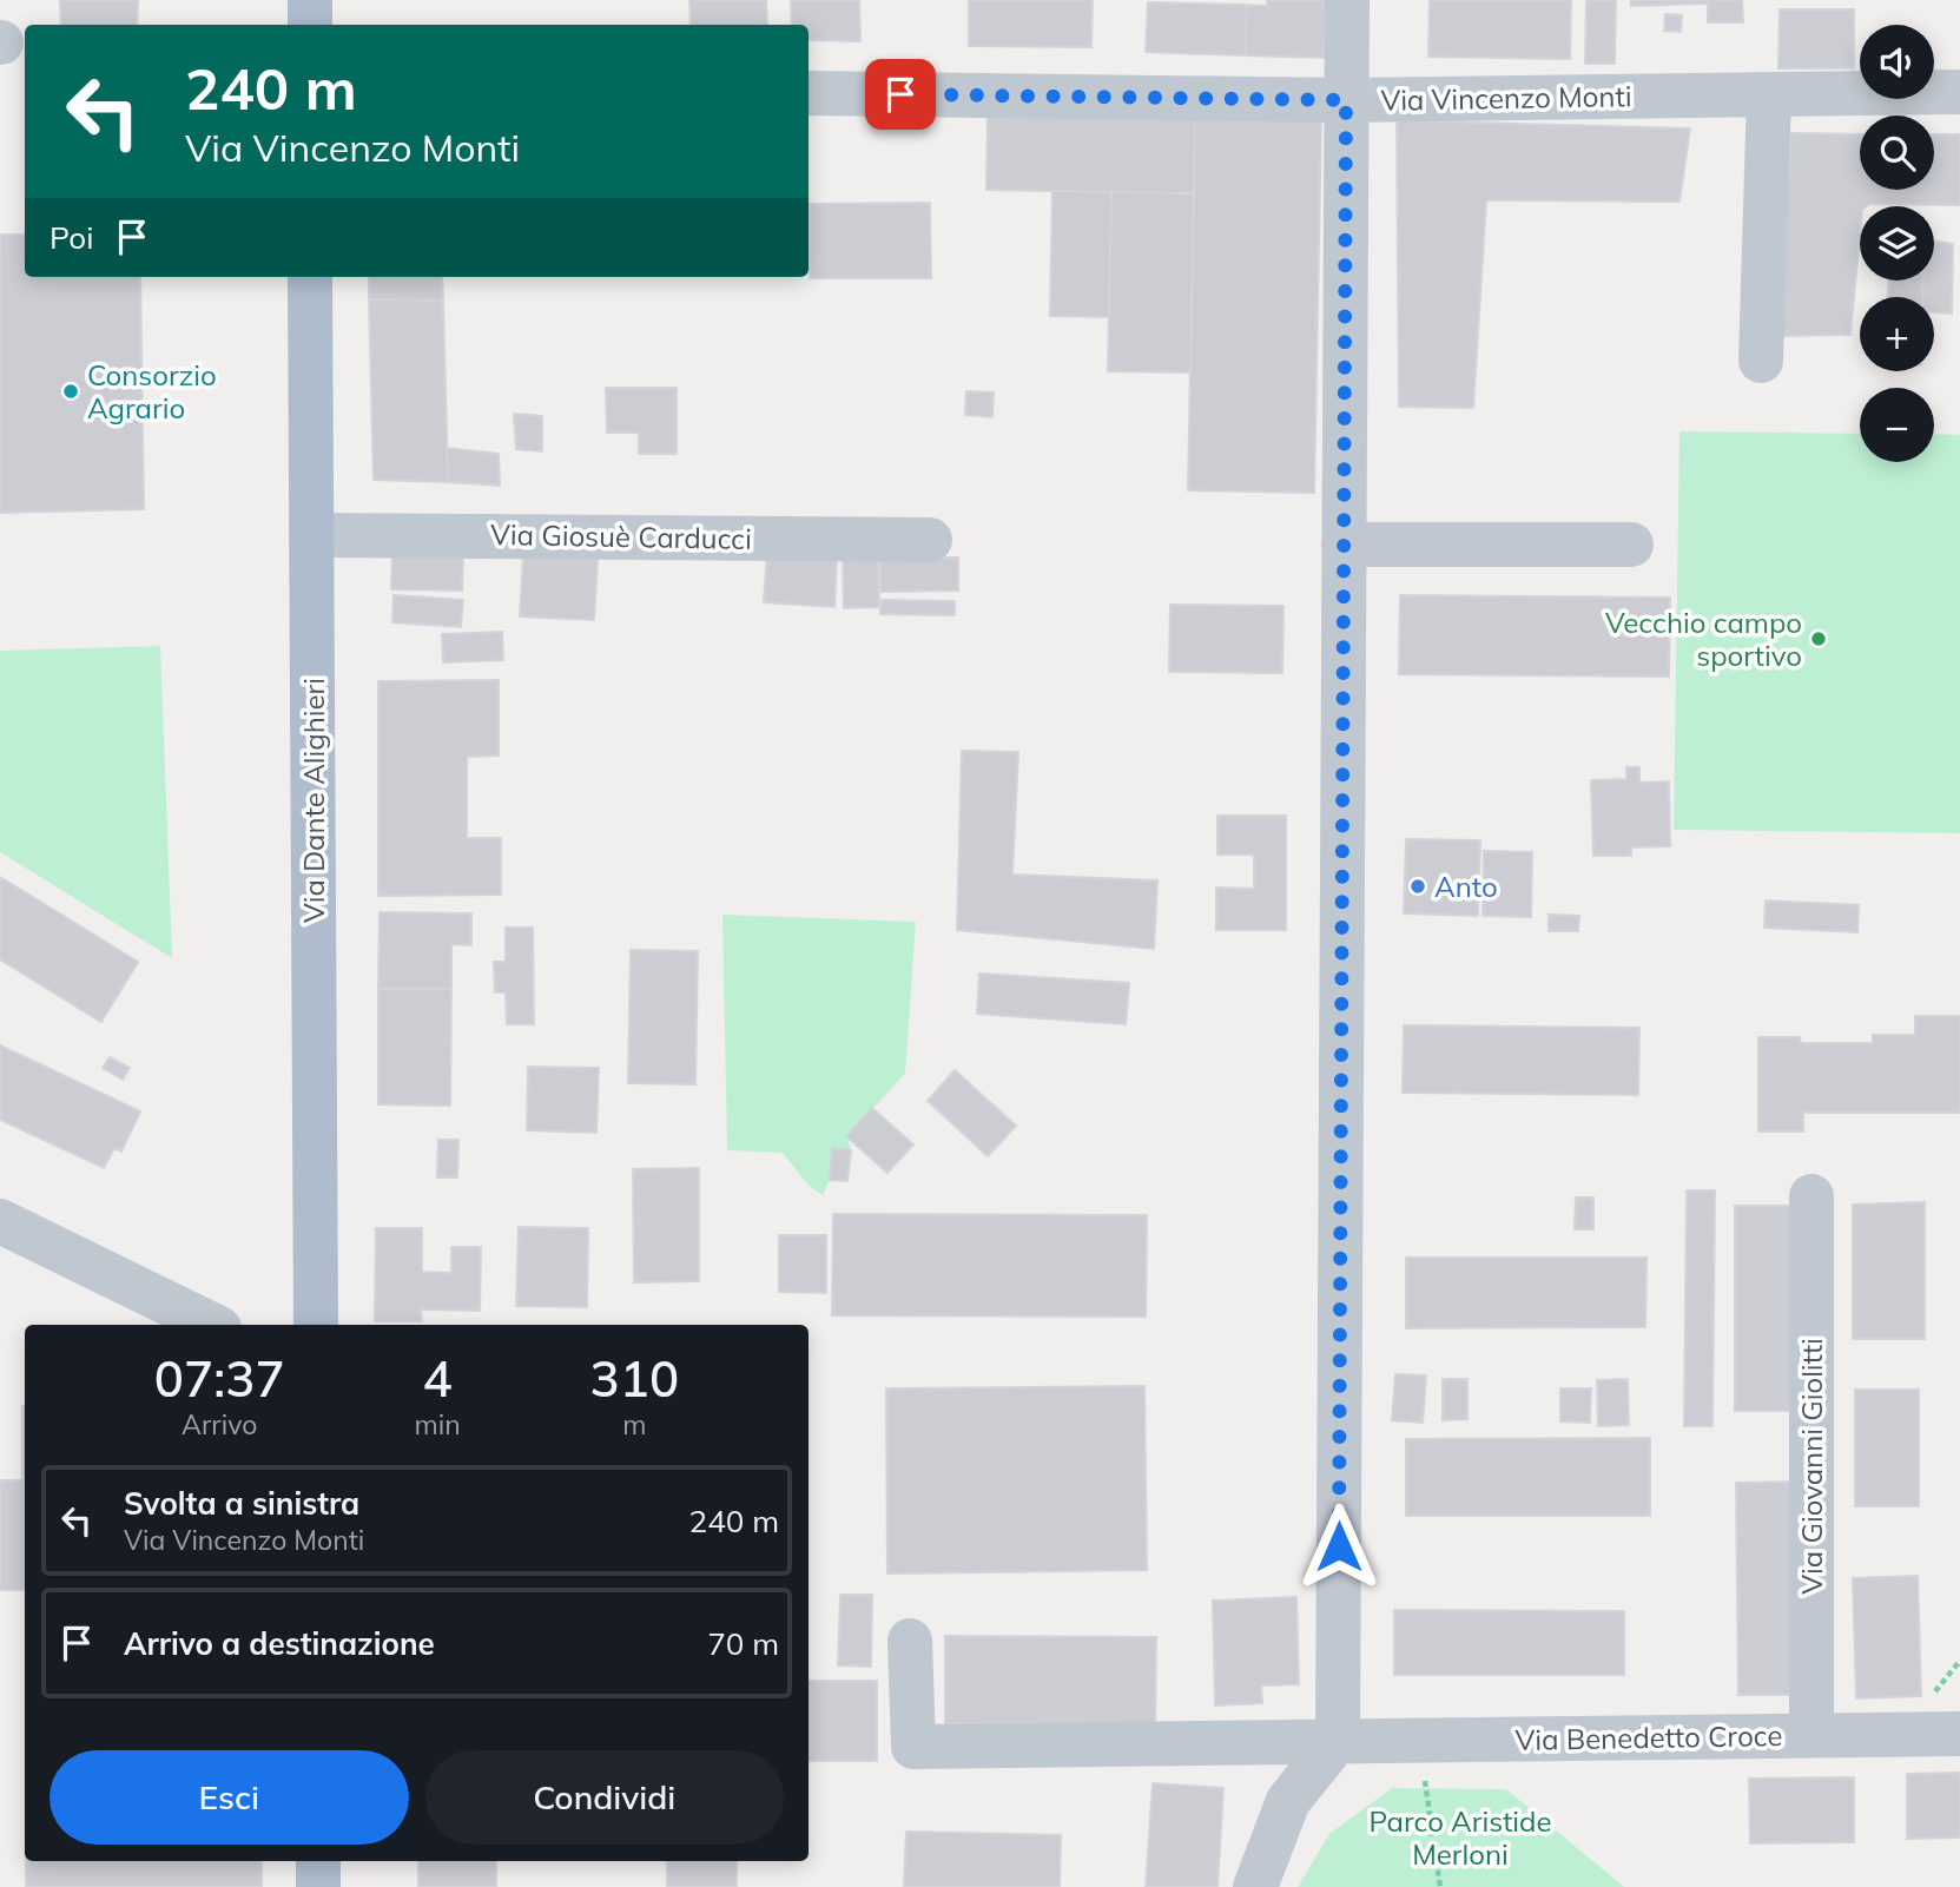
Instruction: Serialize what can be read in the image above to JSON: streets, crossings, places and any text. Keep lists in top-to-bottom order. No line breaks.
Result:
{"streets":{"main road":["Via Dante Alighieri"],"street":["Via Vincenzo Monti","Via Giosuè Carducci","Via Giovanni Giolitti","Via Benedetto Croce"]},"crossings":[["Via Giosuè Carducci","Via Dante Alighieri"],["Via Giovanni Giolitti","Via Benedetto Croce"]],"parks":["Parco Aristide Merloni"],"places":["Consorzio Agrario","Vecchio campo sportivo","Anto"],"page":{"map_buttons":["+","−"],"turn":["240 m","Via Vincenzo Monti"],"then":"Poi","eta":["07:37","Arrivo","4","min","310","m"],"list":[{"name":"Svolta a sinistra","note":"Via Vincenzo Monti","value":"240 m"},{"name":"Arrivo a destinazione","value":"70 m"}],"buttons":["Esci","Condividi"]}}
